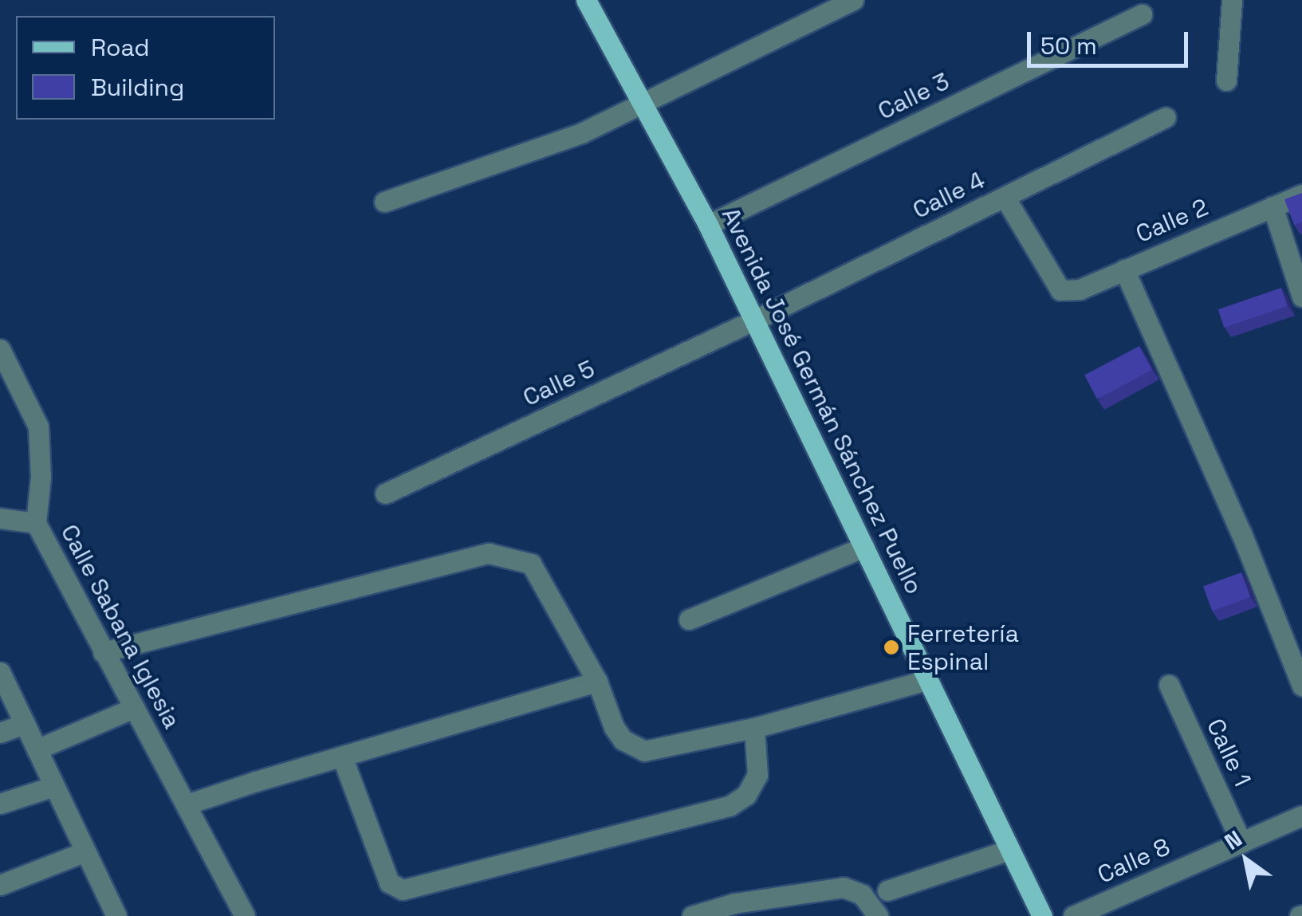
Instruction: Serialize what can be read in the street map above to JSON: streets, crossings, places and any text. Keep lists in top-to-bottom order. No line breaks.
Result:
{"streets":{"main road":["Avenida José Germán Sánchez Puello"],"street":["Calle 3","Calle 4","Calle 2","Calle 5","Calle Sabana Iglesia","Calle 1","Calle 8"]},"crossings":[["Calle 3","Avenida José Germán Sánchez Puello"],["Calle 4","Calle 2"],["Calle 4","Calle 5"],["Calle 4","Avenida José Germán Sánchez Puello"],["Calle 5","Avenida José Germán Sánchez Puello"],["Calle 1","Calle 8"]],"places":["Ferretería Espinal"],"legend":["Road","Building"],"scale_bar":"50 m","north":"top left"}
